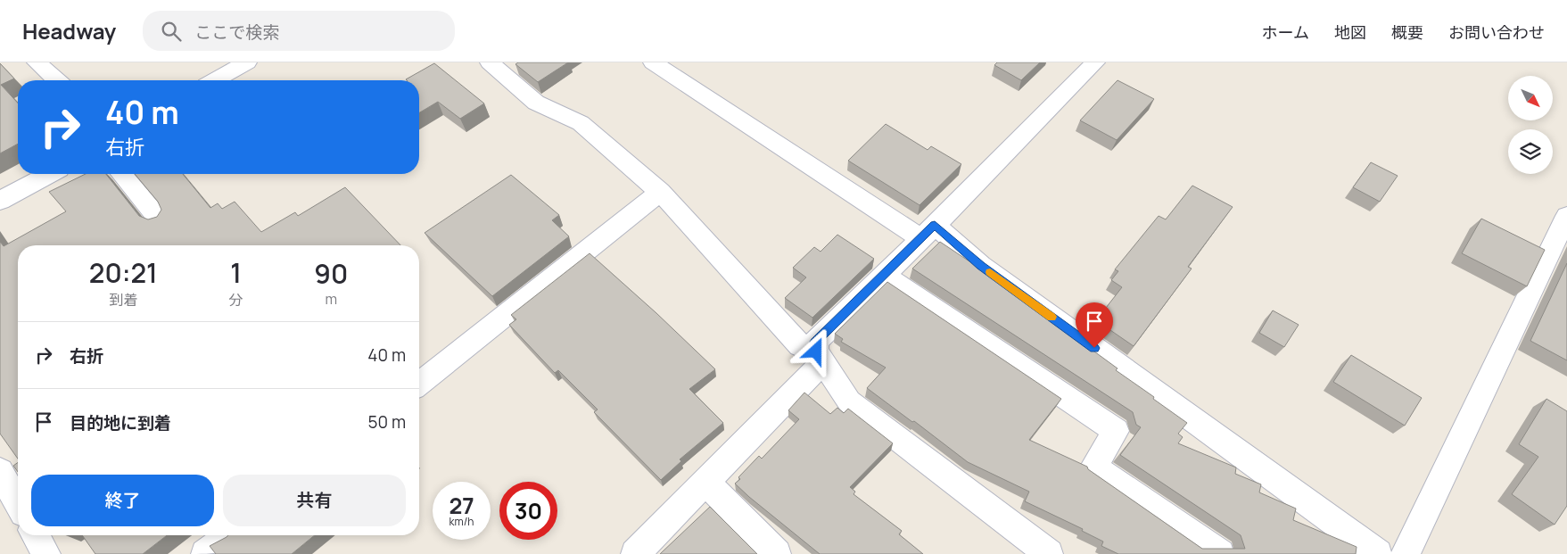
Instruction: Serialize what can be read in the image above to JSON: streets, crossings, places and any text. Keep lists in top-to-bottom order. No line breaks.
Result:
{"north":"bottom right","page":{"header":"Headway","search":"ここで検索","nav":["ホーム","地図","概要","お問い合わせ"],"turn":["40 m","右折"],"eta":["20:21","到着","1","分","90","m"],"list":[{"name":"右折","value":"40 m"},{"name":"目的地に到着","value":"50 m"}],"buttons":["終了","共有"],"speed":"27 km/h","limit":"30"}}
